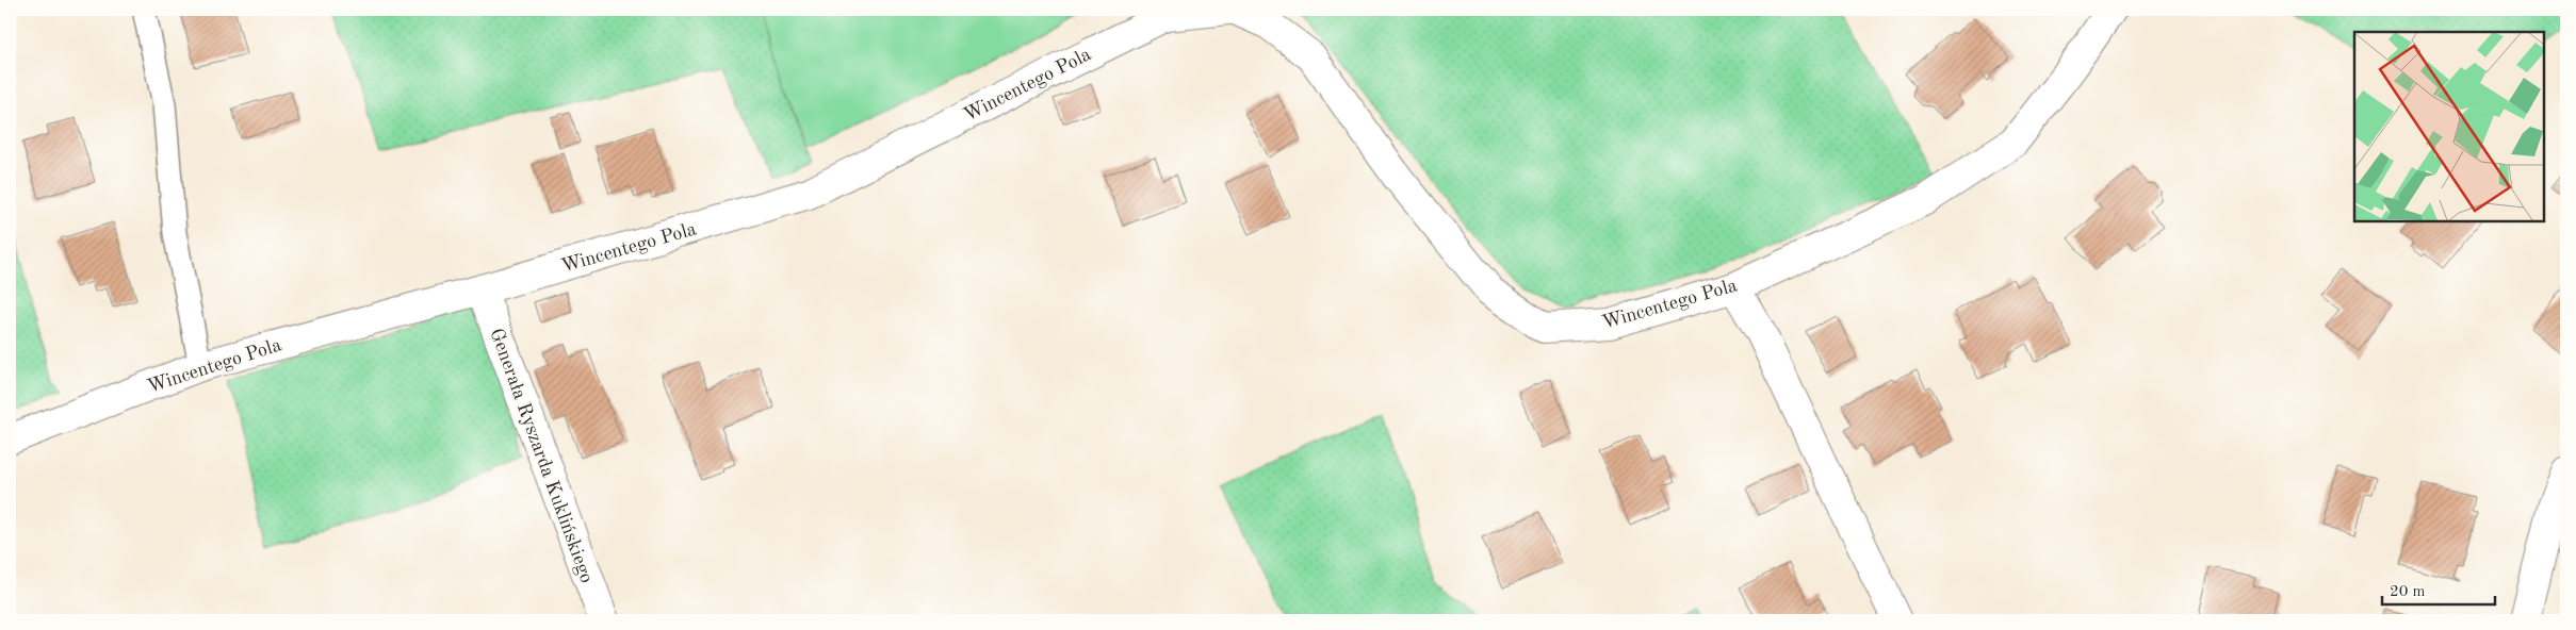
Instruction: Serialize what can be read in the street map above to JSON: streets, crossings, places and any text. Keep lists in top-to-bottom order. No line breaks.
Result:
{"streets":{"street":["Wincentego Pola","Generała Ryszarda Kuklińskiego"]},"crossings":[["Wincentego Pola","Generała Ryszarda Kuklińskiego"]],"scale_bar":"20 m"}
